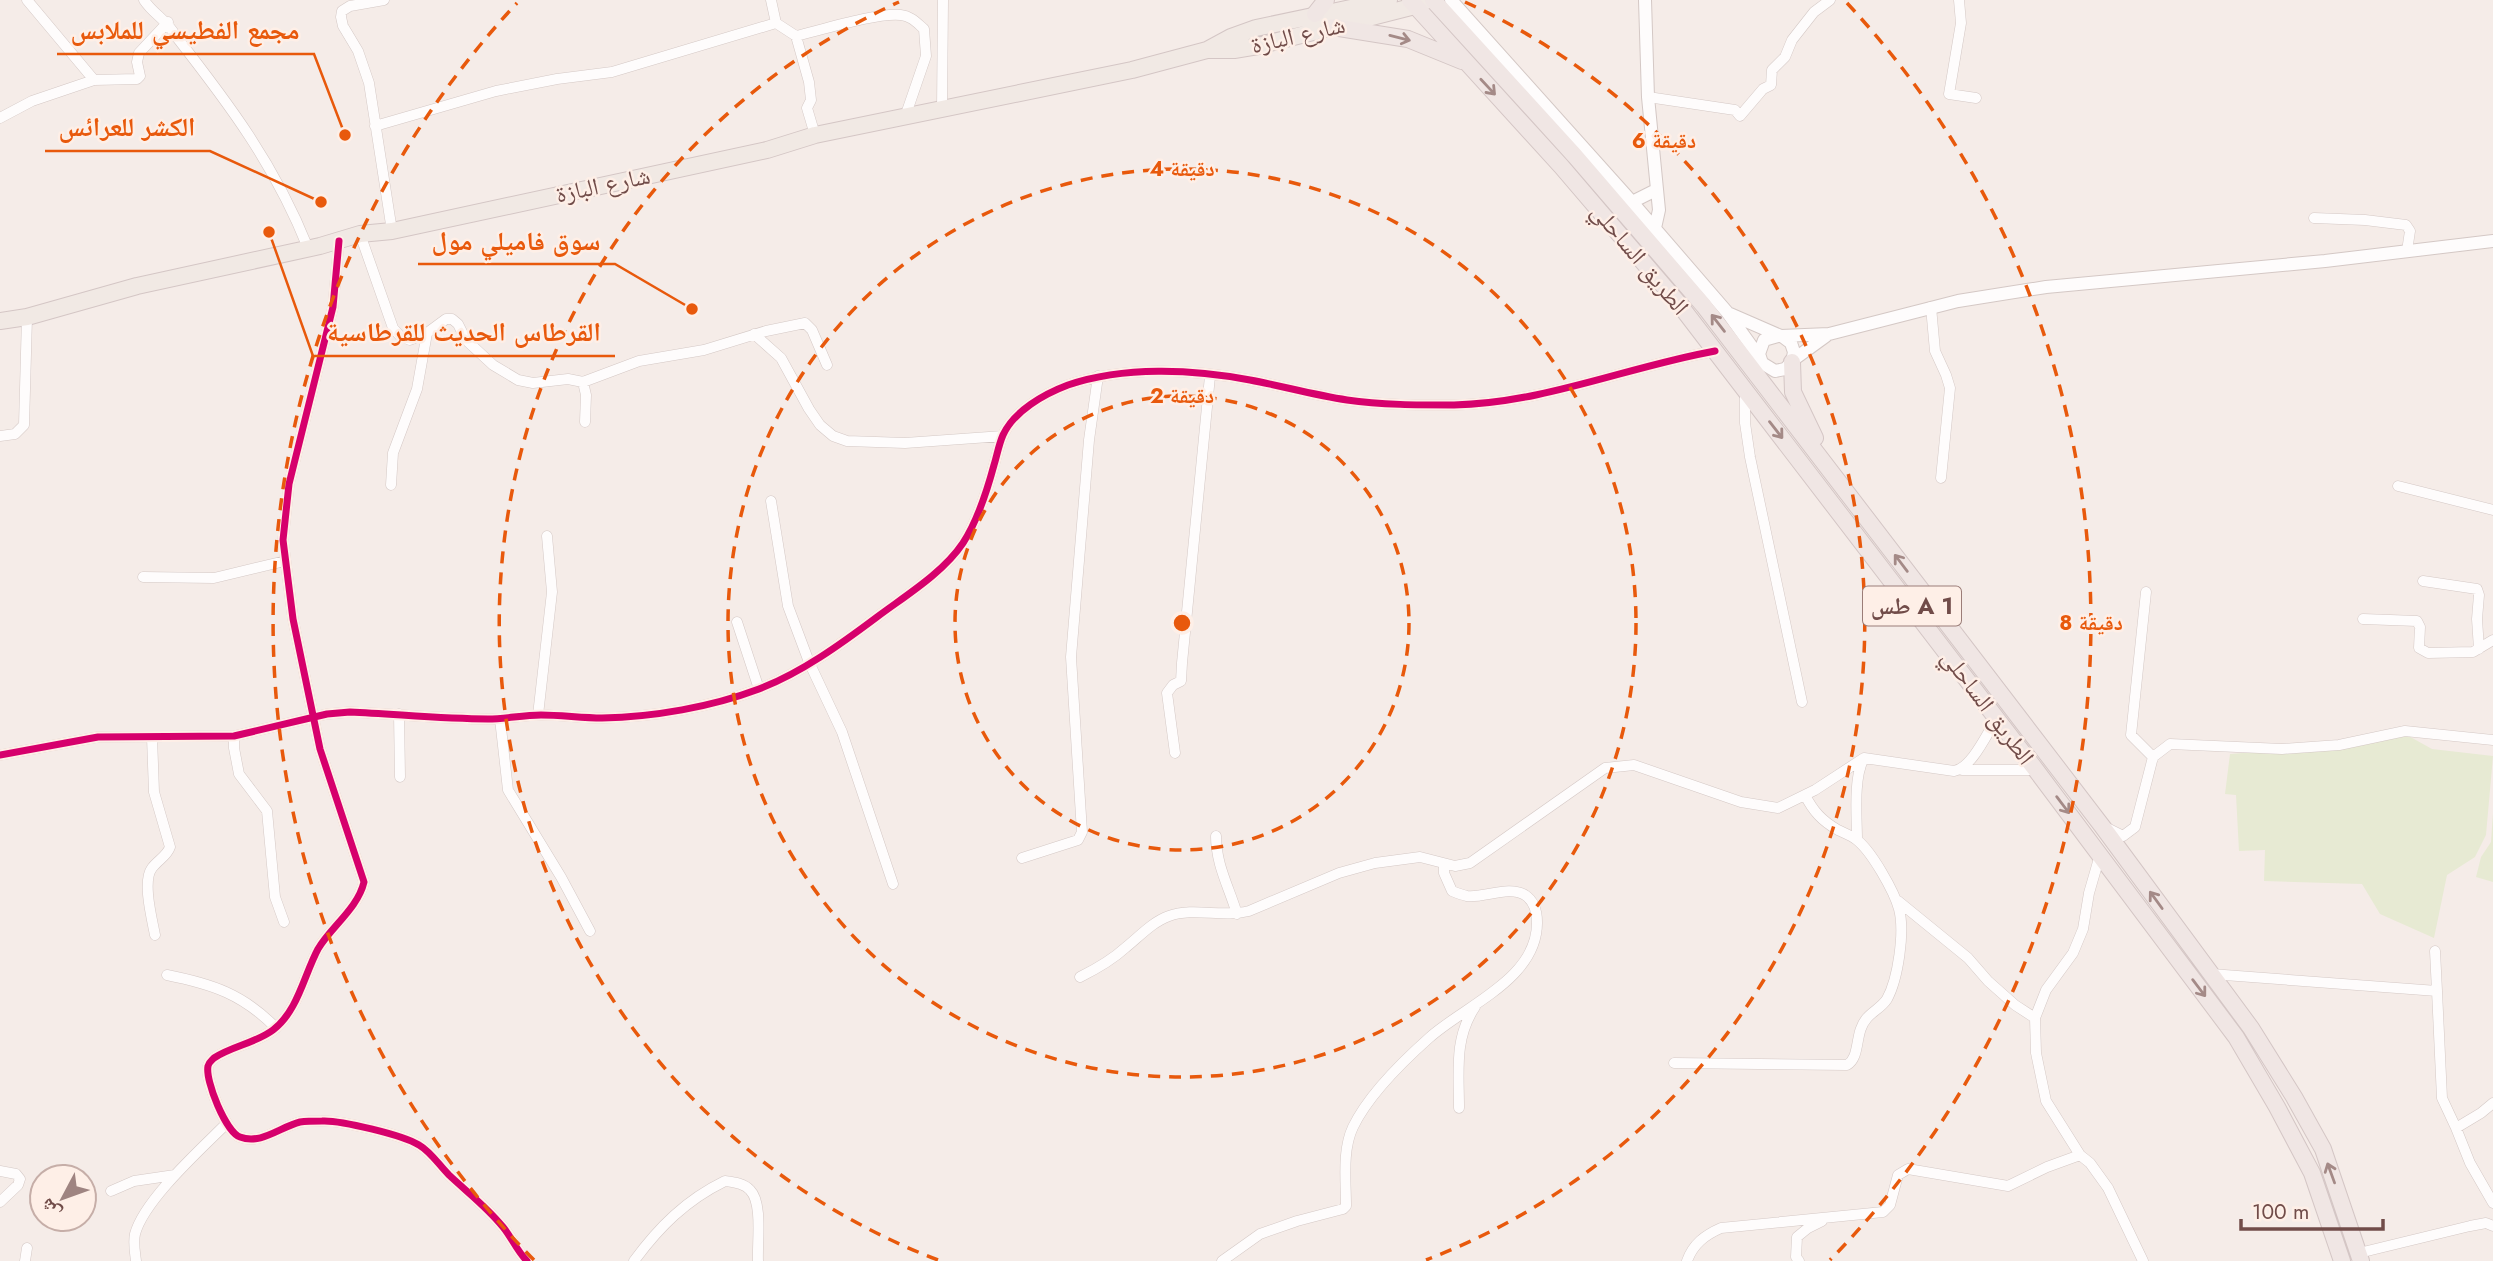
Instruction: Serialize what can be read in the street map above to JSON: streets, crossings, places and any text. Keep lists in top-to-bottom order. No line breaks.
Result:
{"streets":{"highway":["الطريق الساحلي","طس A 1"],"main road":["شارع البازة"]},"crossings":[["شارع البازة","الطريق الساحلي"]],"places":["مجمع الفطيسي للملابس","الكشر للعرائس","القرطاس الحديث للقرطاسية","سوق فاميلي مول"],"scale_bar":"100 m","north":"bottom left","rings":["6 دقيقة","4 دقيقة","2 دقيقة","8 دقيقة"]}
